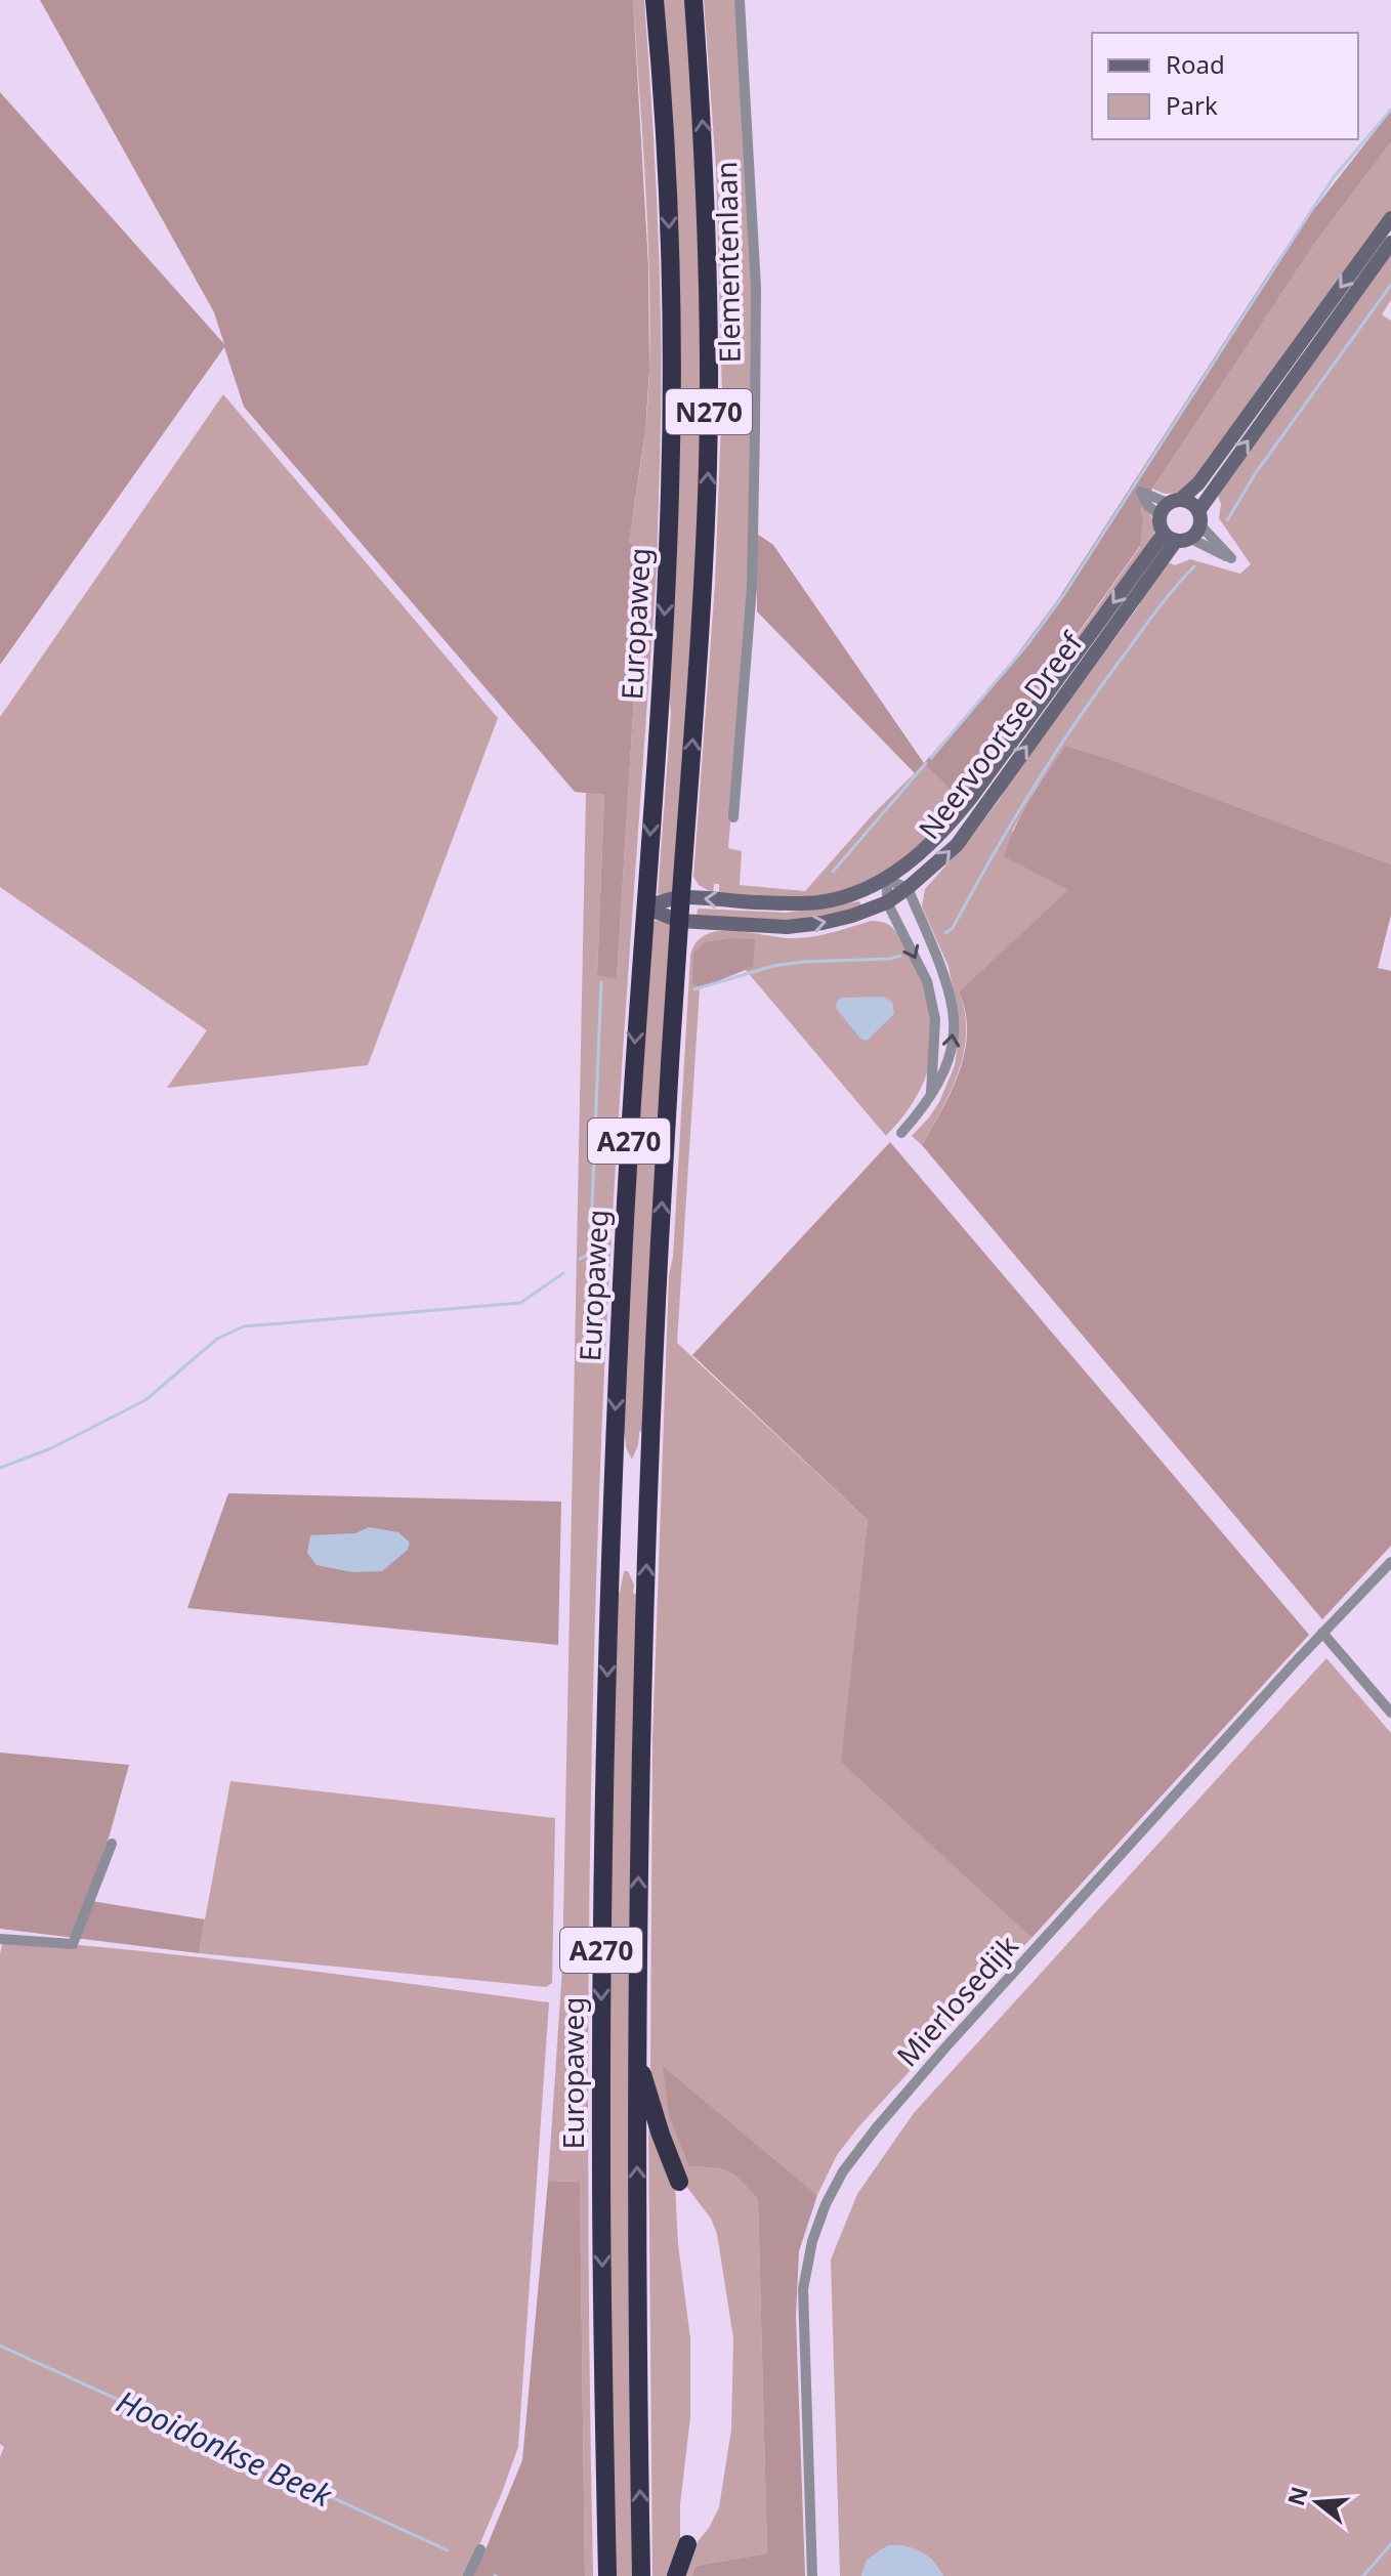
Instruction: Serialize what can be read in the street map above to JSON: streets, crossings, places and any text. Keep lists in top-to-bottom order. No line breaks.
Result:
{"streets":{"highway":["N270","Europaweg","A270"],"street":["Elementenlaan","Neervoortse Dreef","Mierlosedijk"]},"crossings":[["N270","Neervoortse Dreef"],["N270","A270"],["Europaweg","Neervoortse Dreef"],["Neervoortse Dreef","A270"]],"water":["Hooidonkse Beek"],"legend":["Road","Park"],"north":"left"}
